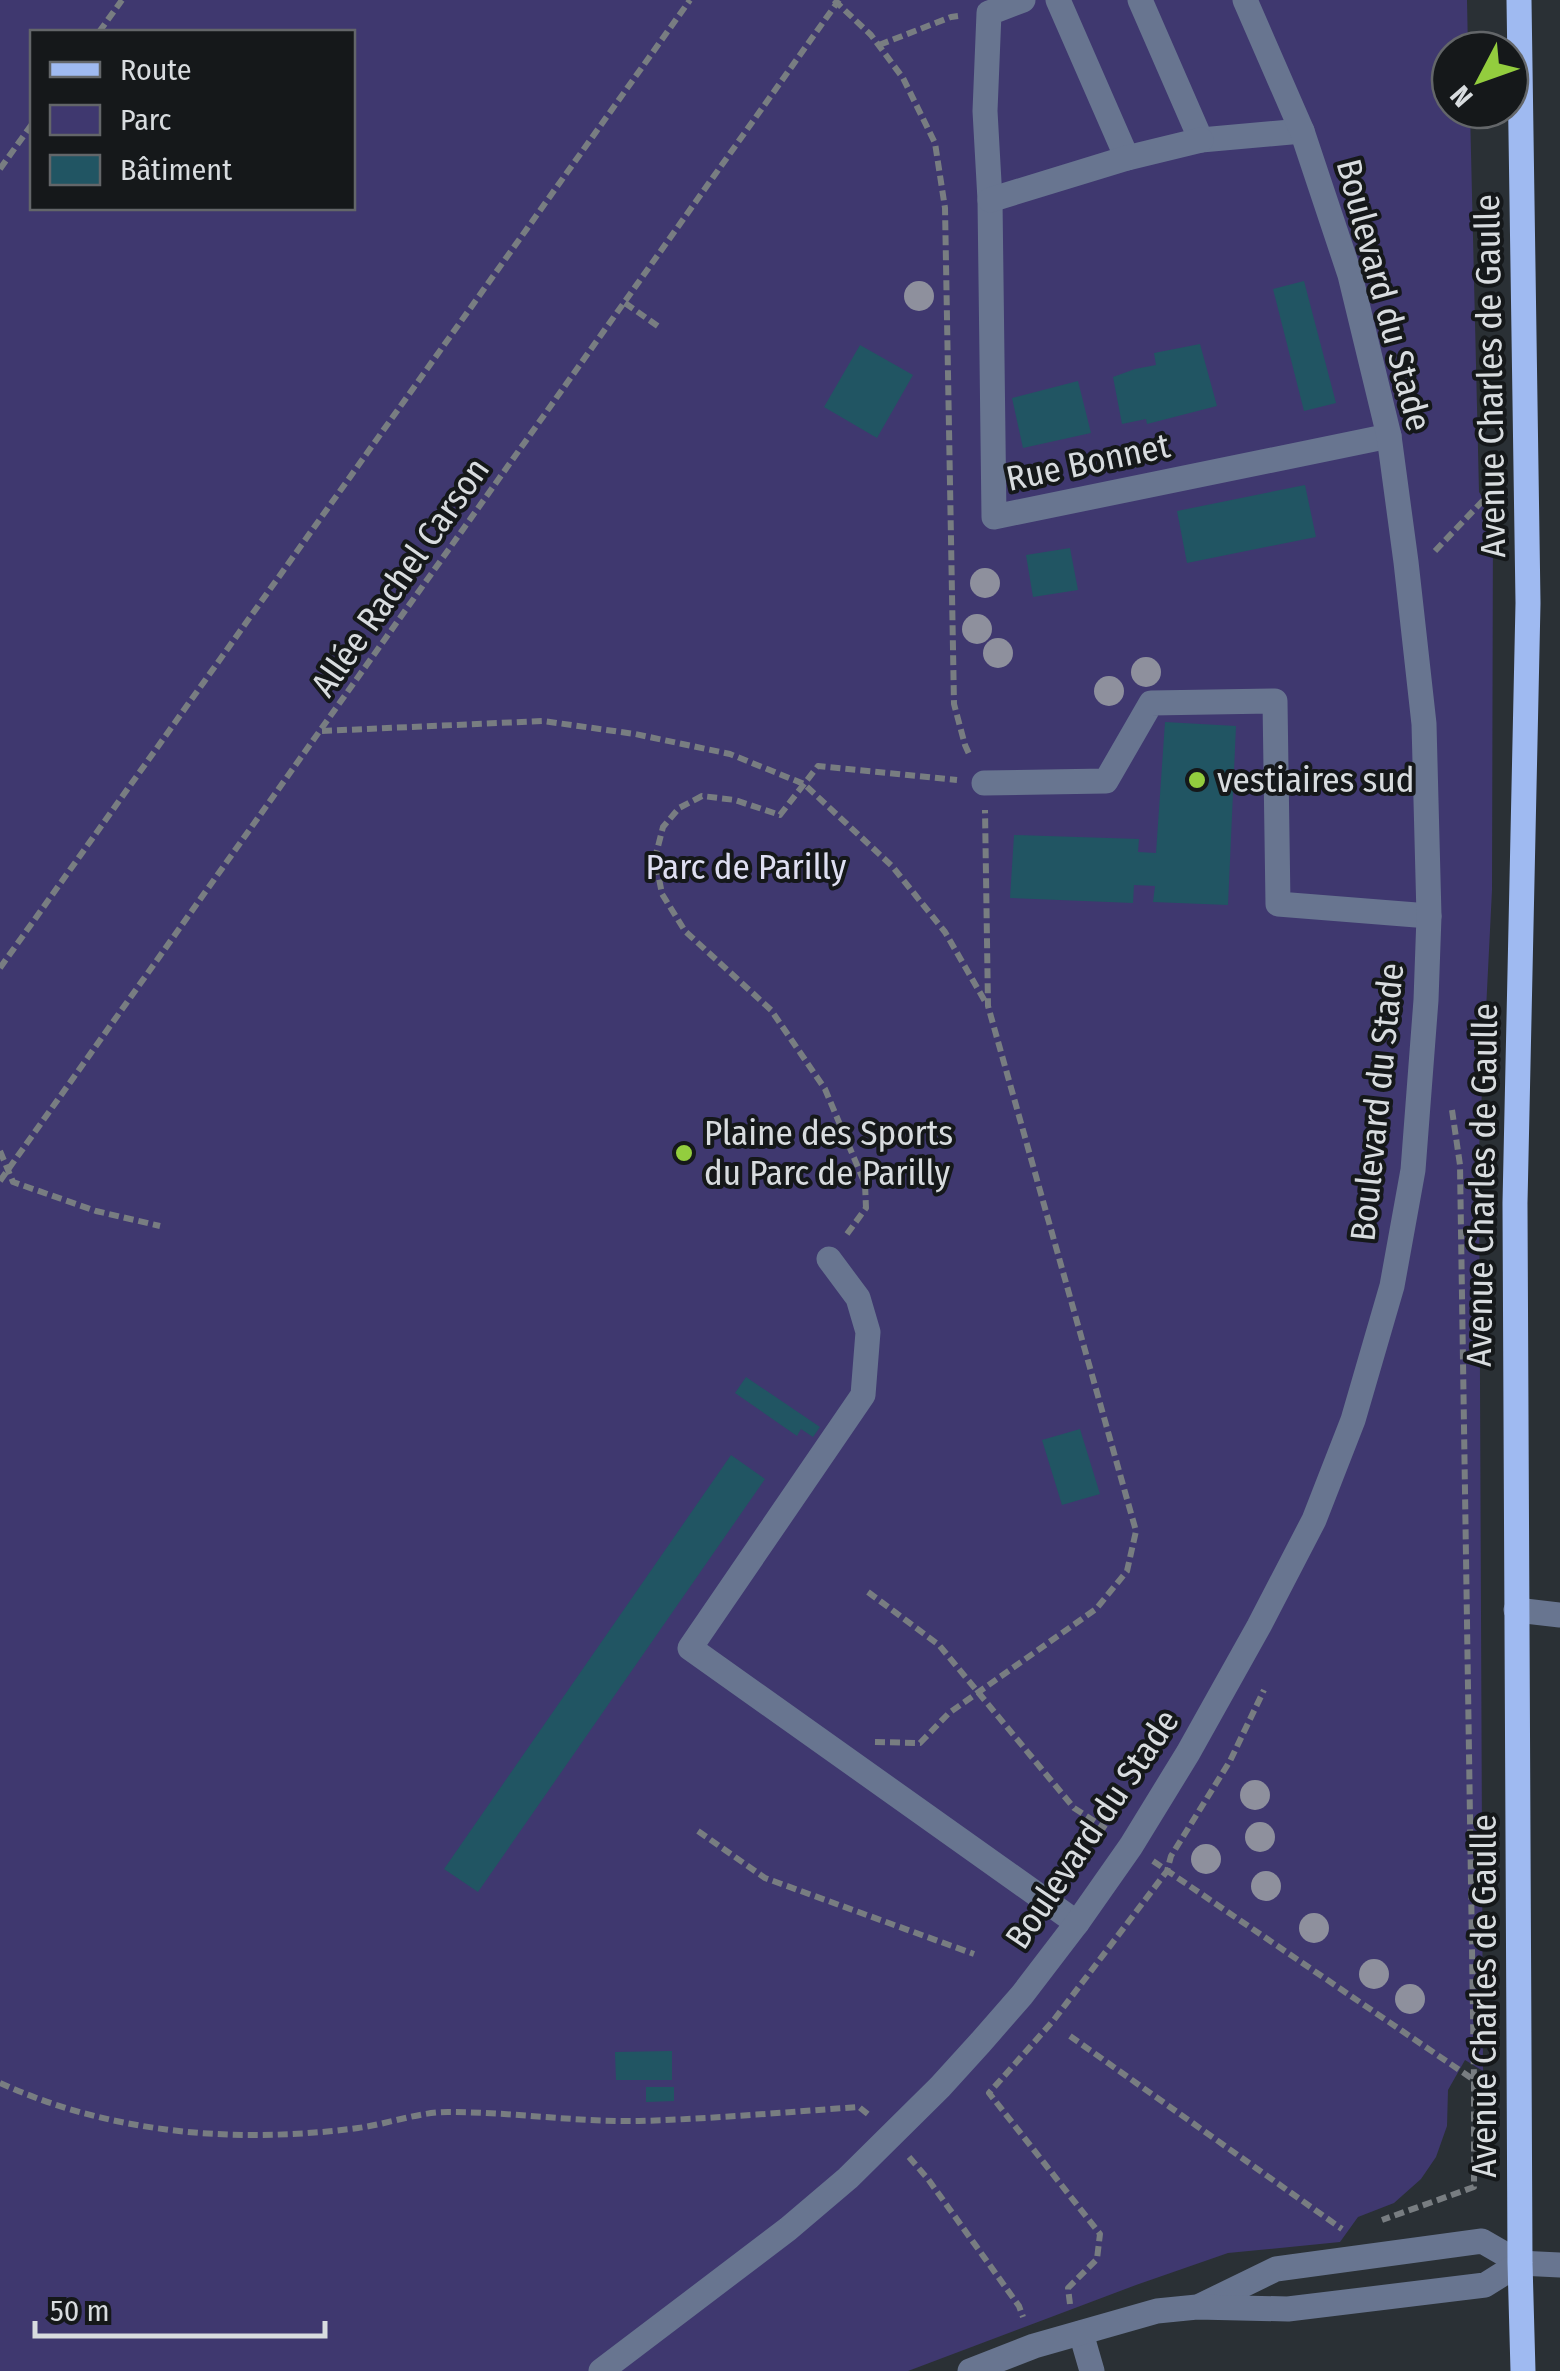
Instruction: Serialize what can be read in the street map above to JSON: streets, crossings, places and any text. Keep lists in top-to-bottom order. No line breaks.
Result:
{"streets":{"main road":["Avenue Charles de Gaulle"],"street":["Boulevard du Stade","Rue Bonnet"],"path":["Allée Rachel Carson"]},"crossings":[["Boulevard du Stade","Rue Bonnet"]],"parks":["Parc de Parilly"],"places":["vestiaires sud","Plaine des Sports du Parc de Parilly"],"legend":["Route","Parc","Bâtiment"],"scale_bar":"50 m","north":"bottom left"}
